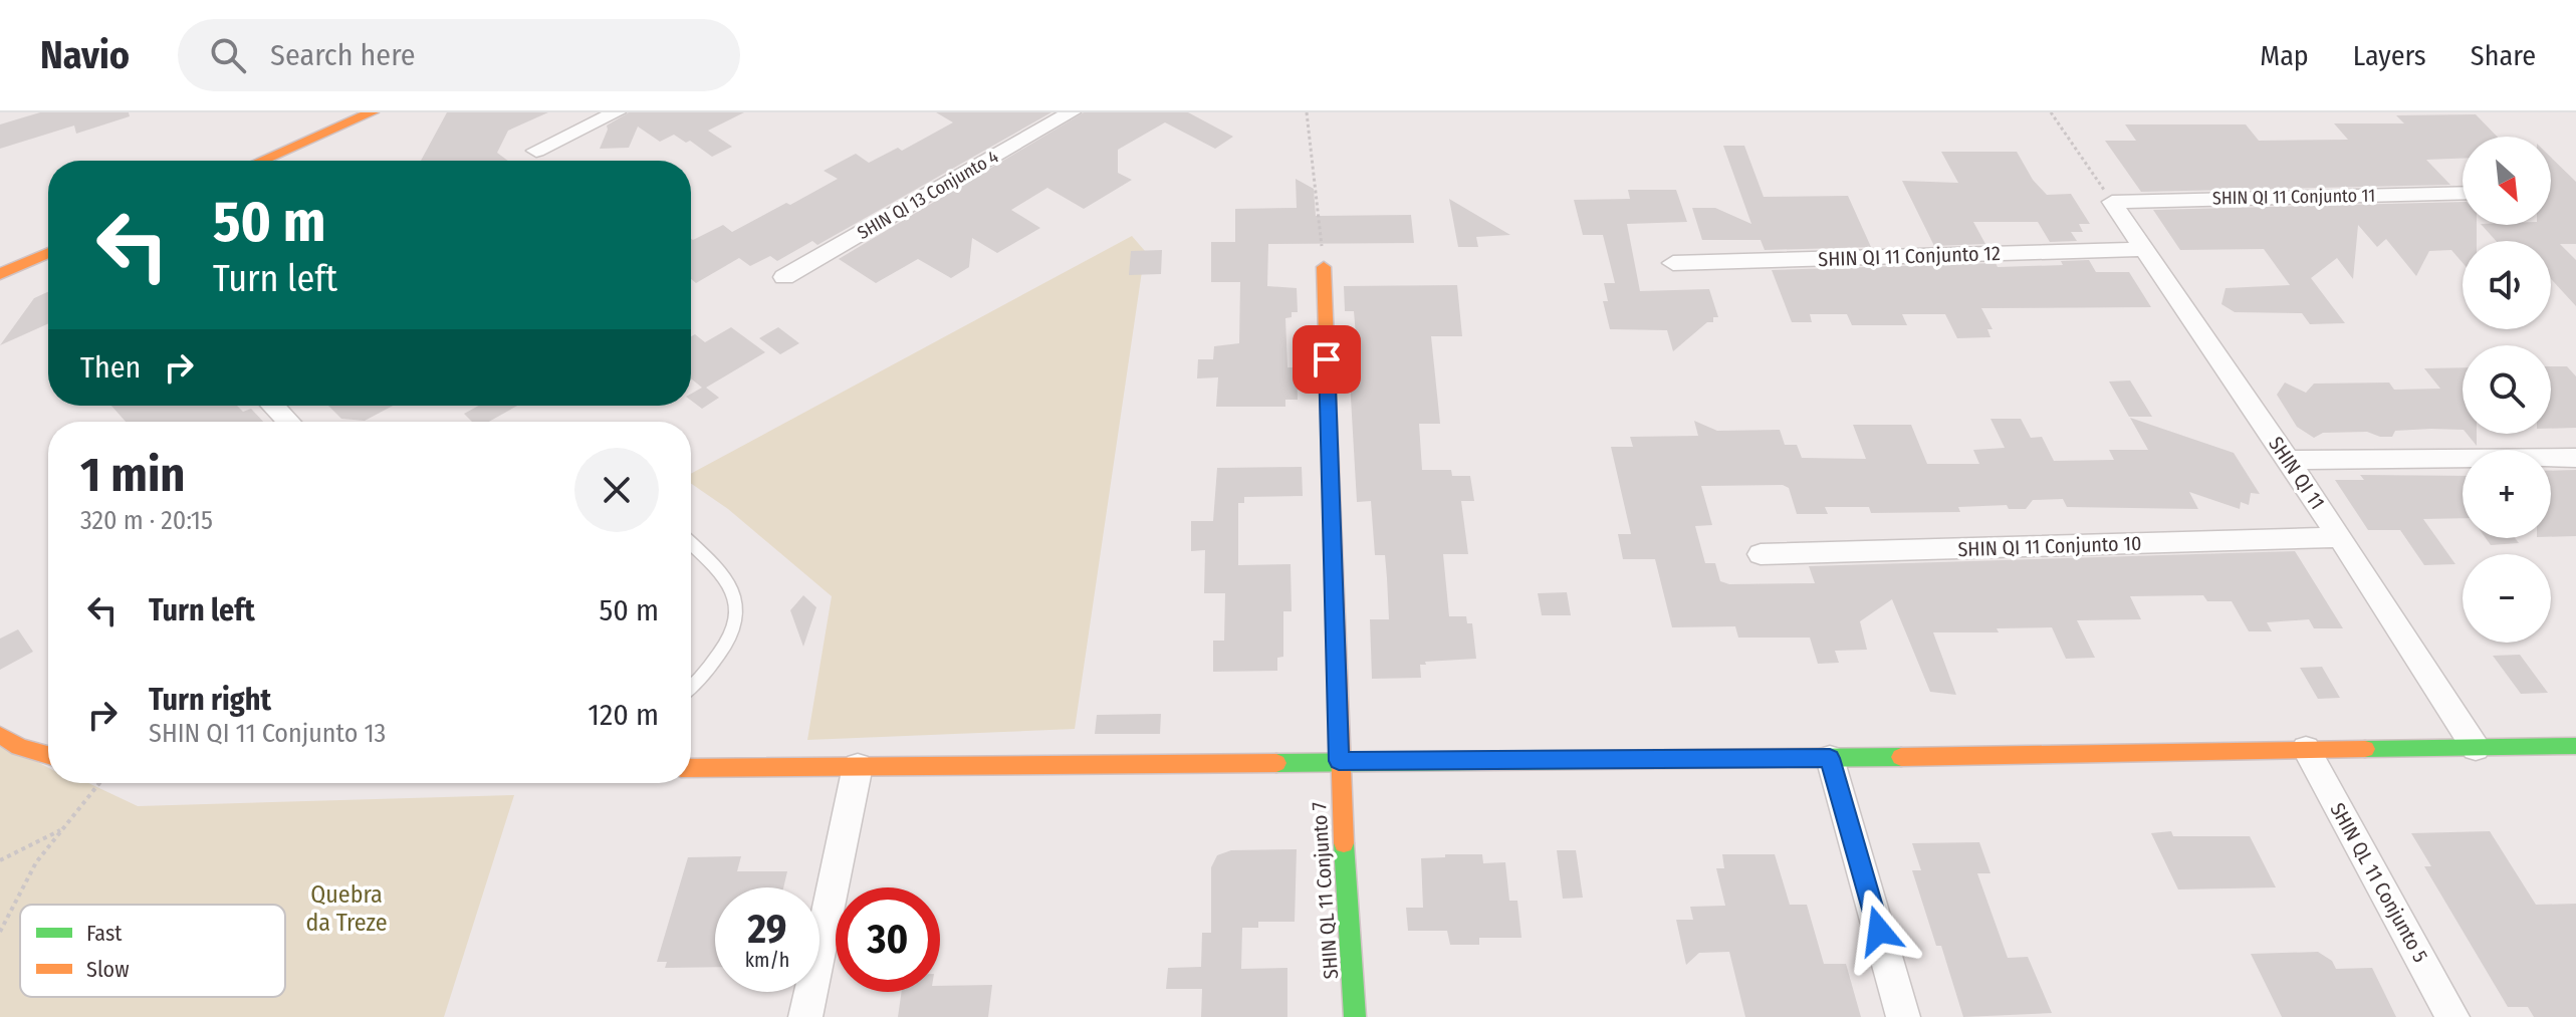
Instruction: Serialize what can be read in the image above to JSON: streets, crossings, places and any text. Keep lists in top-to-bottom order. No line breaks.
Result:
{"streets":{"street":["SHIN QI 13 Conjunto 4","SHIN QI 11 Conjunto 11","SHIN QI 11 Conjunto 12","SHIN QI 11","SHIN QI 11 Conjunto 10","SHIN QL 11 Conjunto 5","SHIN QL 11 Conjunto 7"]},"crossings":[["SHIN QI 11 Conjunto 11","SHIN QI 11"],["SHIN QI 11 Conjunto 12","SHIN QI 11"],["SHIN QI 11","SHIN QI 11 Conjunto 10"]],"parks":["Quebra da Treze"],"legend":["Fast","Slow"],"north":"bottom right","page":{"header":"Navio","search":"Search here","nav":["Map","Layers","Share"],"map_buttons":["+","−"],"turn":["50 m","Turn left"],"then":"Then","heading":["1 min","320 m · 20:15"],"list":[{"name":"Turn left","value":"50 m"},{"name":"Turn right","note":"SHIN QI 11 Conjunto 13","value":"120 m"}],"speed":"29 km/h","limit":"30"}}
